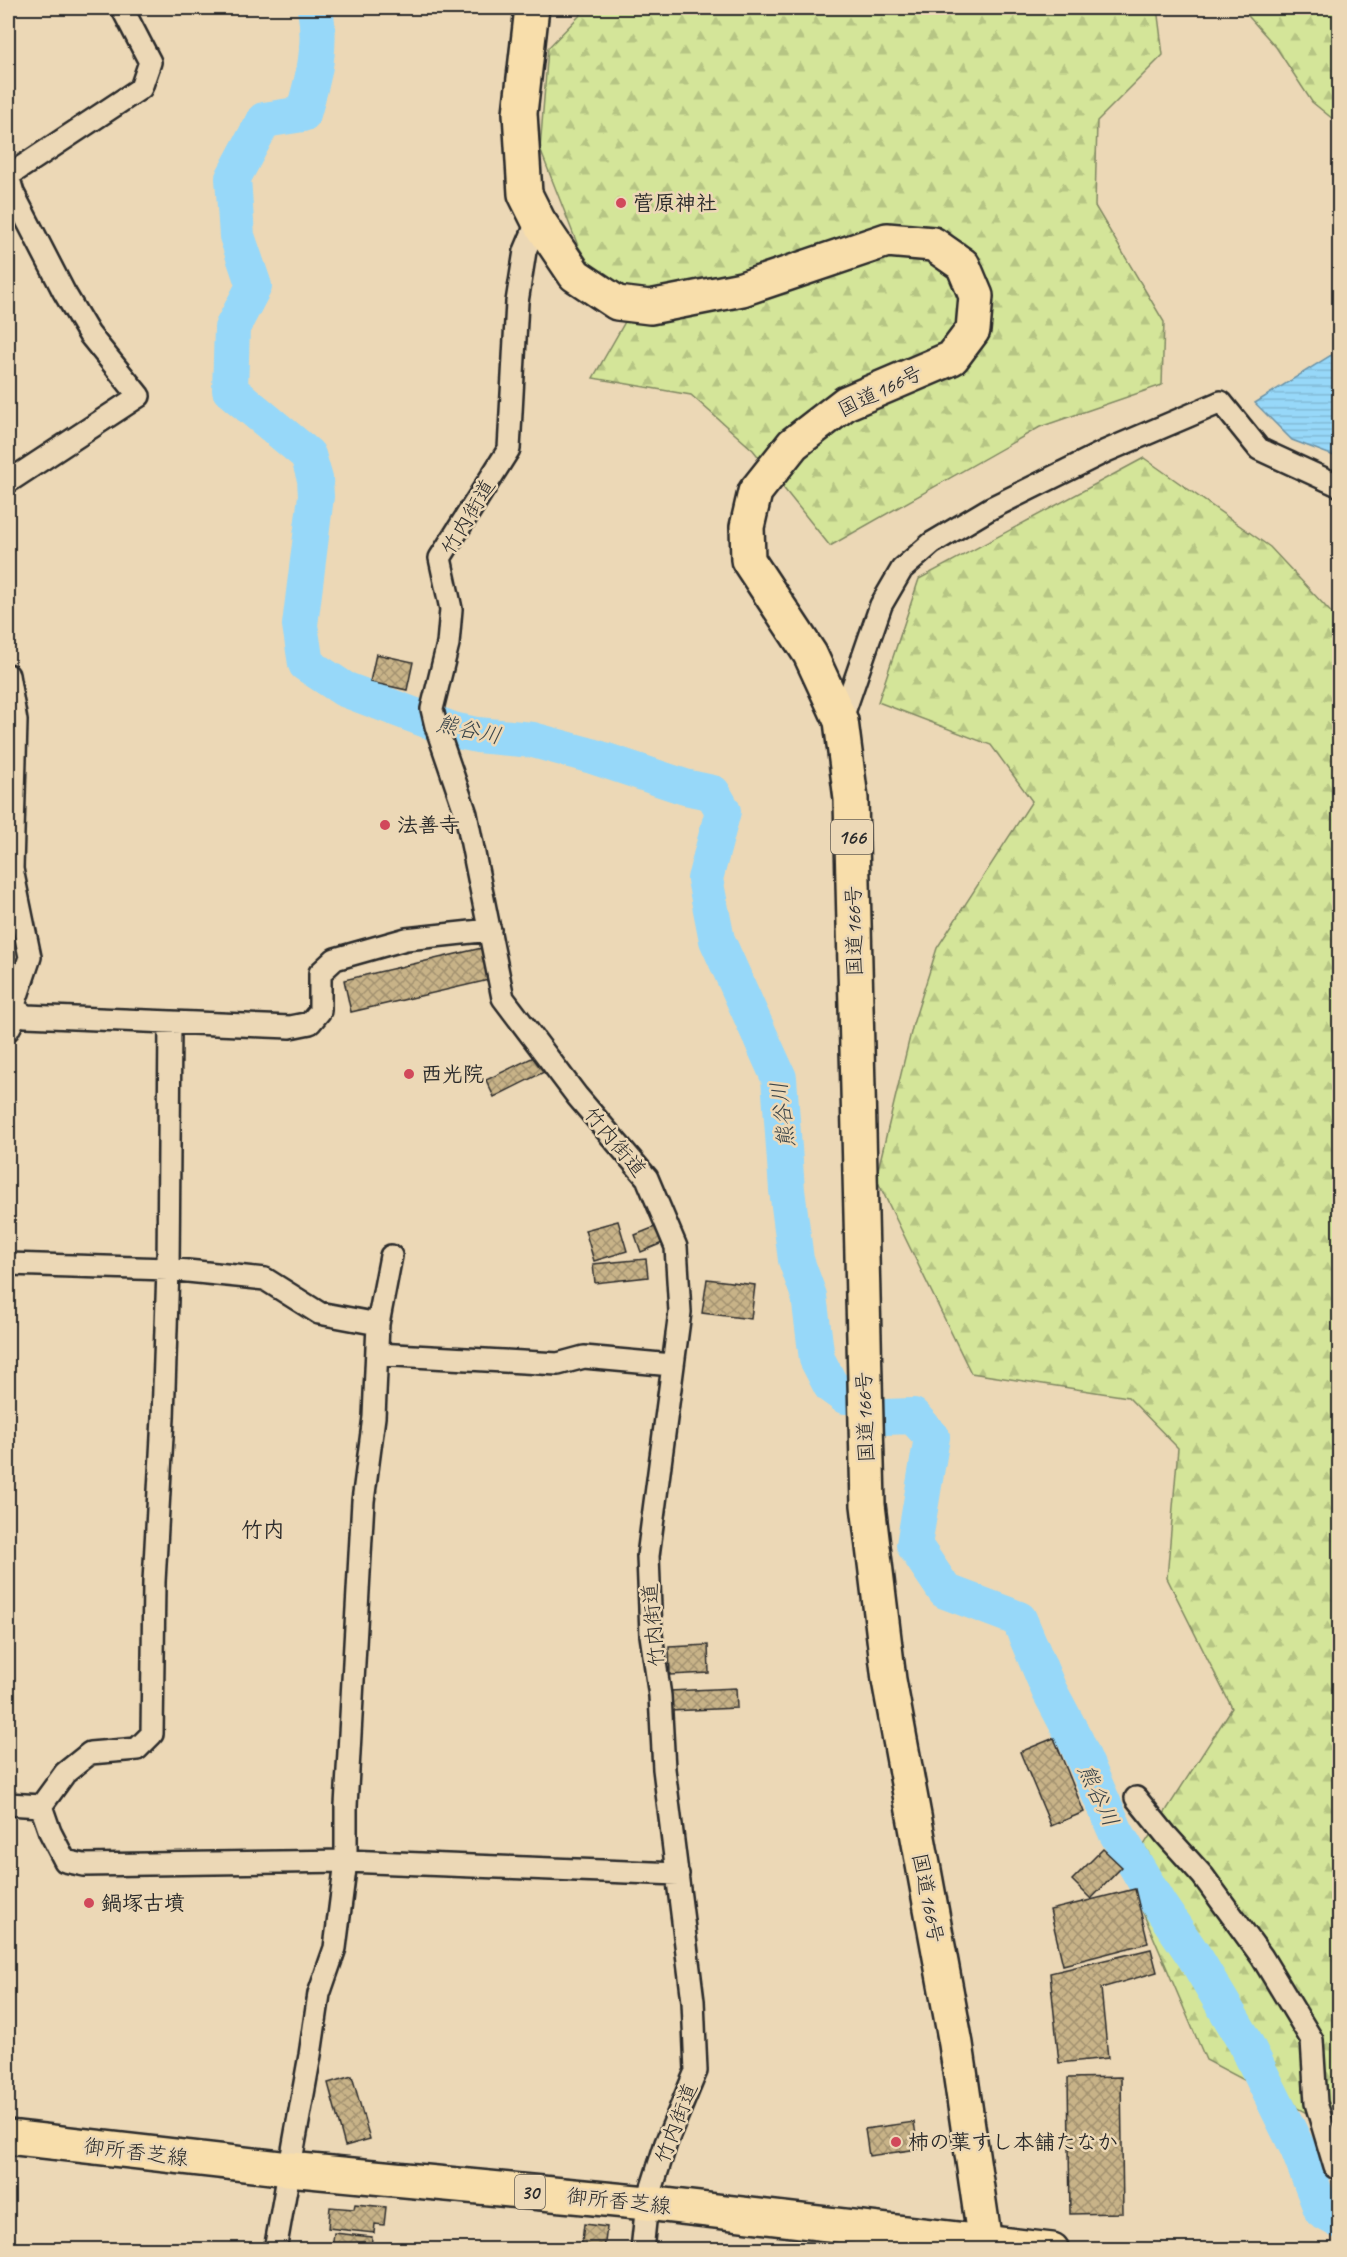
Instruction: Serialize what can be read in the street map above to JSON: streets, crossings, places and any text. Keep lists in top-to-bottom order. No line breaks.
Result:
{"streets":{"main road":["国道166号","166","御所香芝線","30"],"street":["竹内街道"]},"crossings":[["国道166号","竹内街道"],["国道166号","御所香芝線"],["竹内街道","御所香芝線"]],"districts":["竹内"],"water":["熊谷川"],"places":["菅原神社","法善寺","西光院","鍋塚古墳","柿の葉すし本舗たなか"]}
